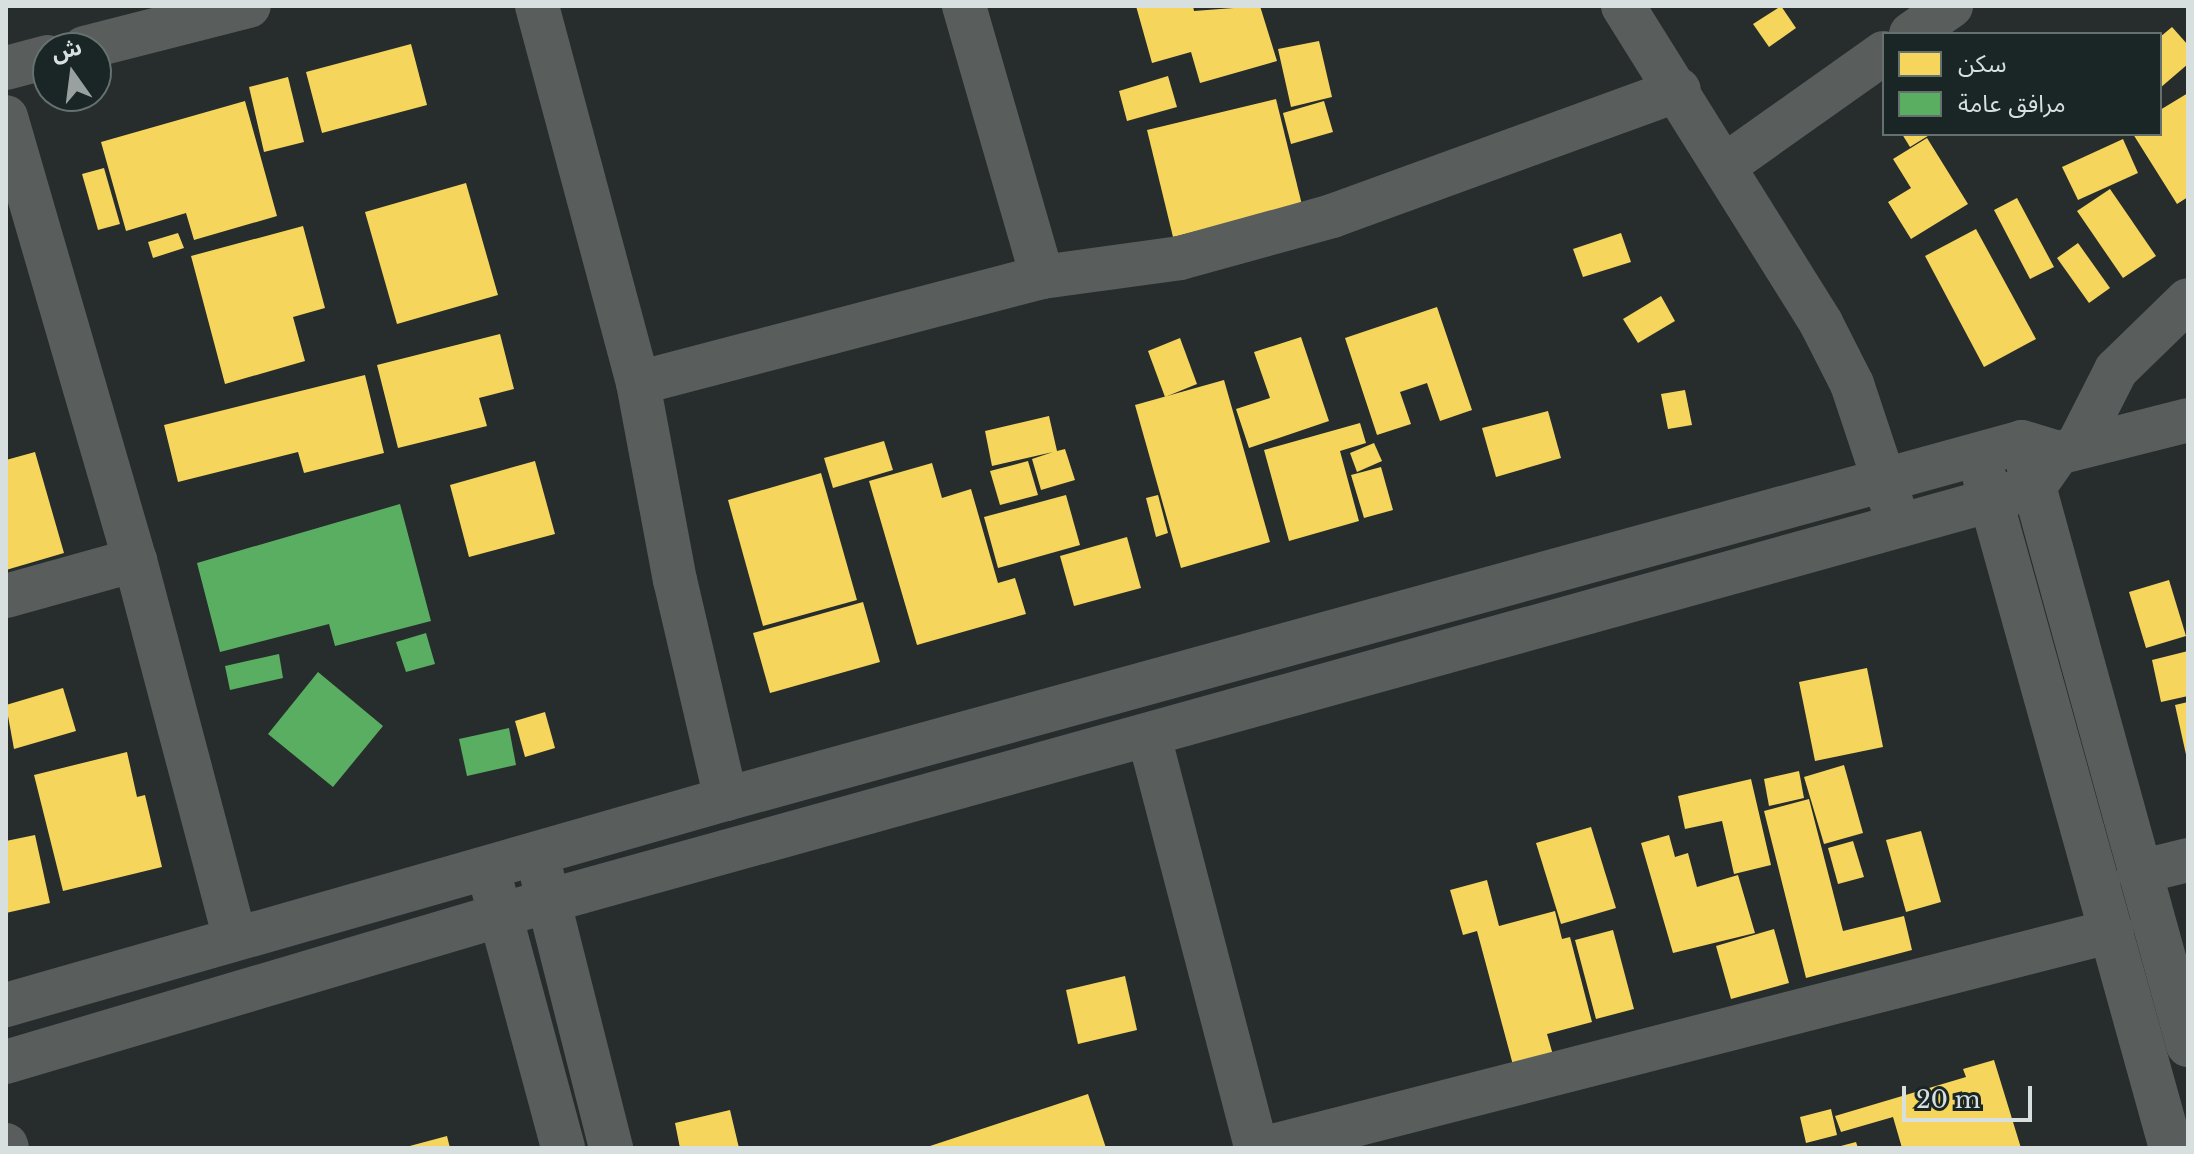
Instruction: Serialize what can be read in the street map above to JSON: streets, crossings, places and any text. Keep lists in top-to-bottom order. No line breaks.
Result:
{"legend":["سكن","مرافق عامة"],"scale_bar":"20 m","north":"top"}
